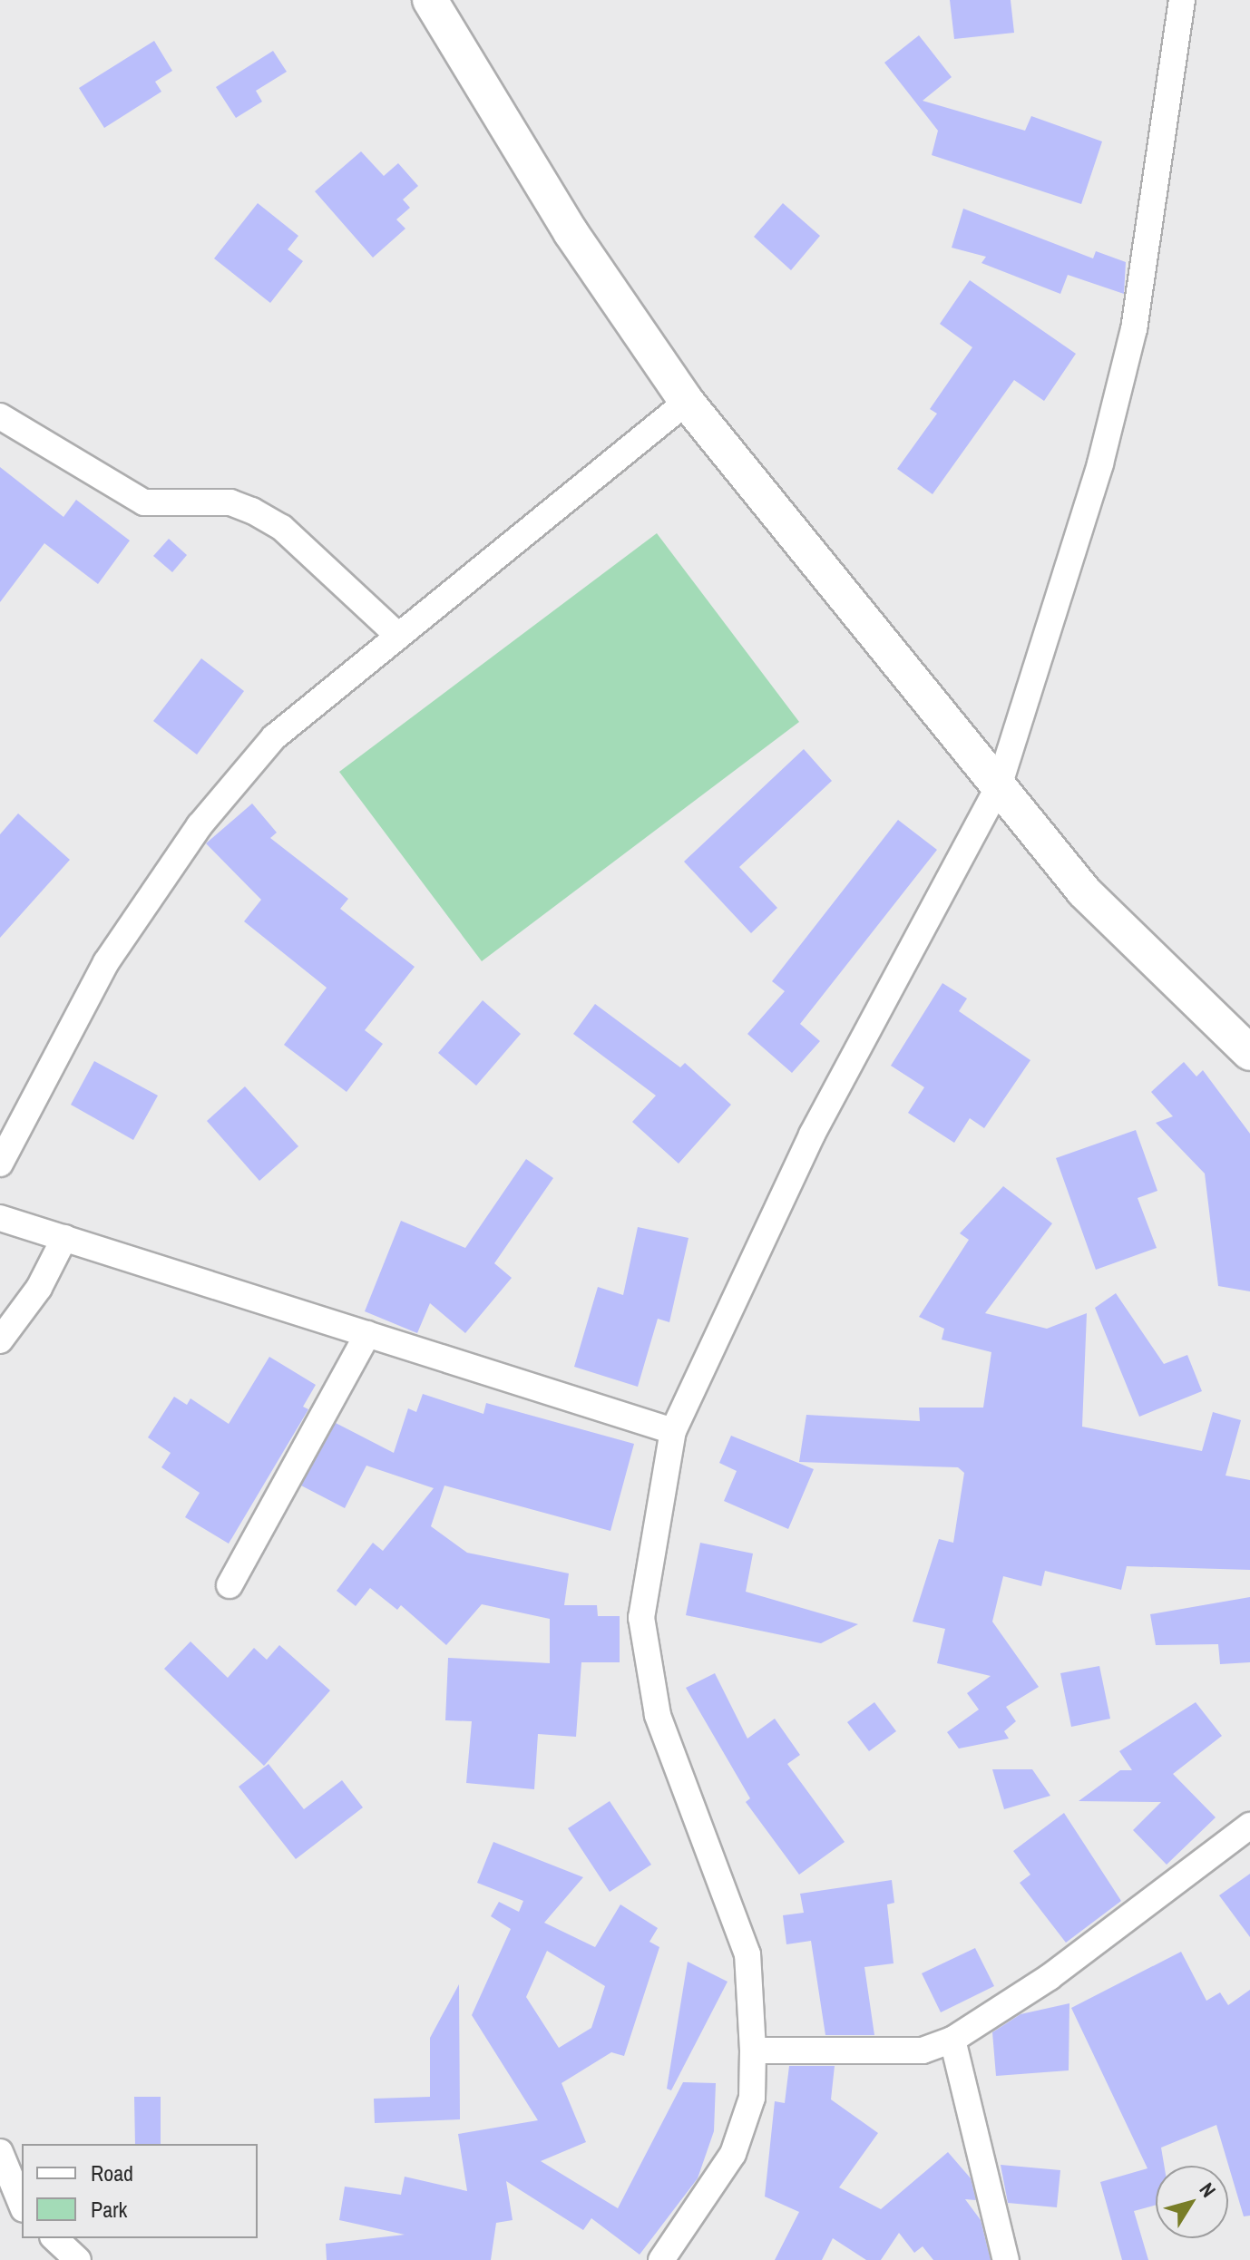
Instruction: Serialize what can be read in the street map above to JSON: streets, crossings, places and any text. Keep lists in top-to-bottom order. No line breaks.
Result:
{"legend":["Road","Park"],"north":"top right"}
